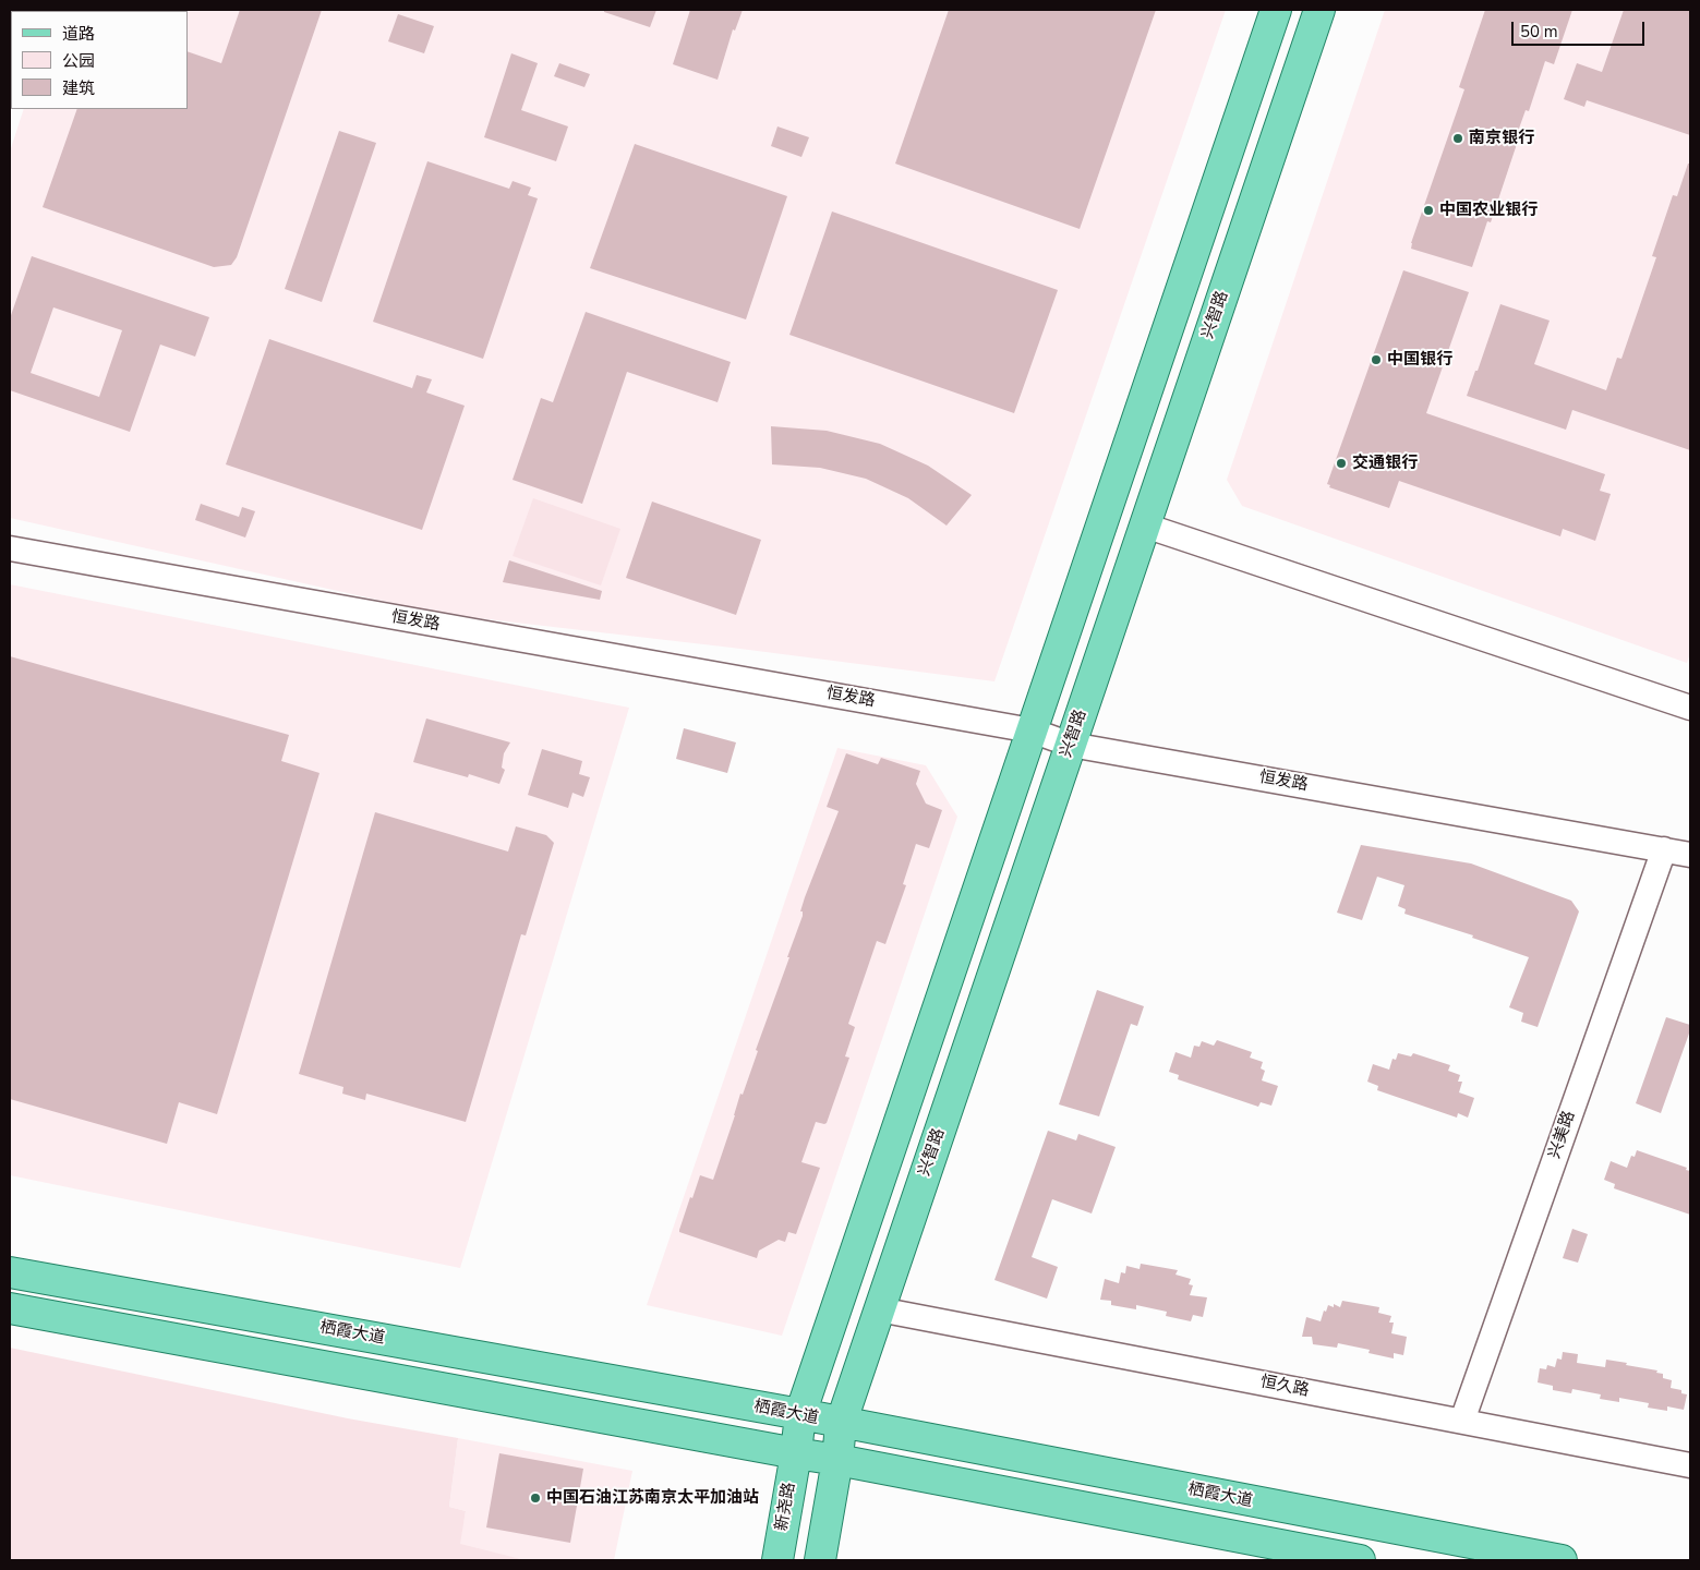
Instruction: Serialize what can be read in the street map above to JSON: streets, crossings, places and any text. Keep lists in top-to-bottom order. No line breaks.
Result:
{"streets":{"main road":["兴智路","栖霞大道","新尧路"],"street":["恒发路","兴美路","恒久路"]},"crossings":[["兴智路","恒发路"],["兴智路","栖霞大道"],["兴智路","恒久路"],["恒发路","兴美路"],["兴美路","恒久路"]],"places":["南京银行","中国农业银行","中国银行","交通银行","中国石油江苏南京太平加油站"],"legend":["道路","公园","建筑"],"scale_bar":"50 m"}
